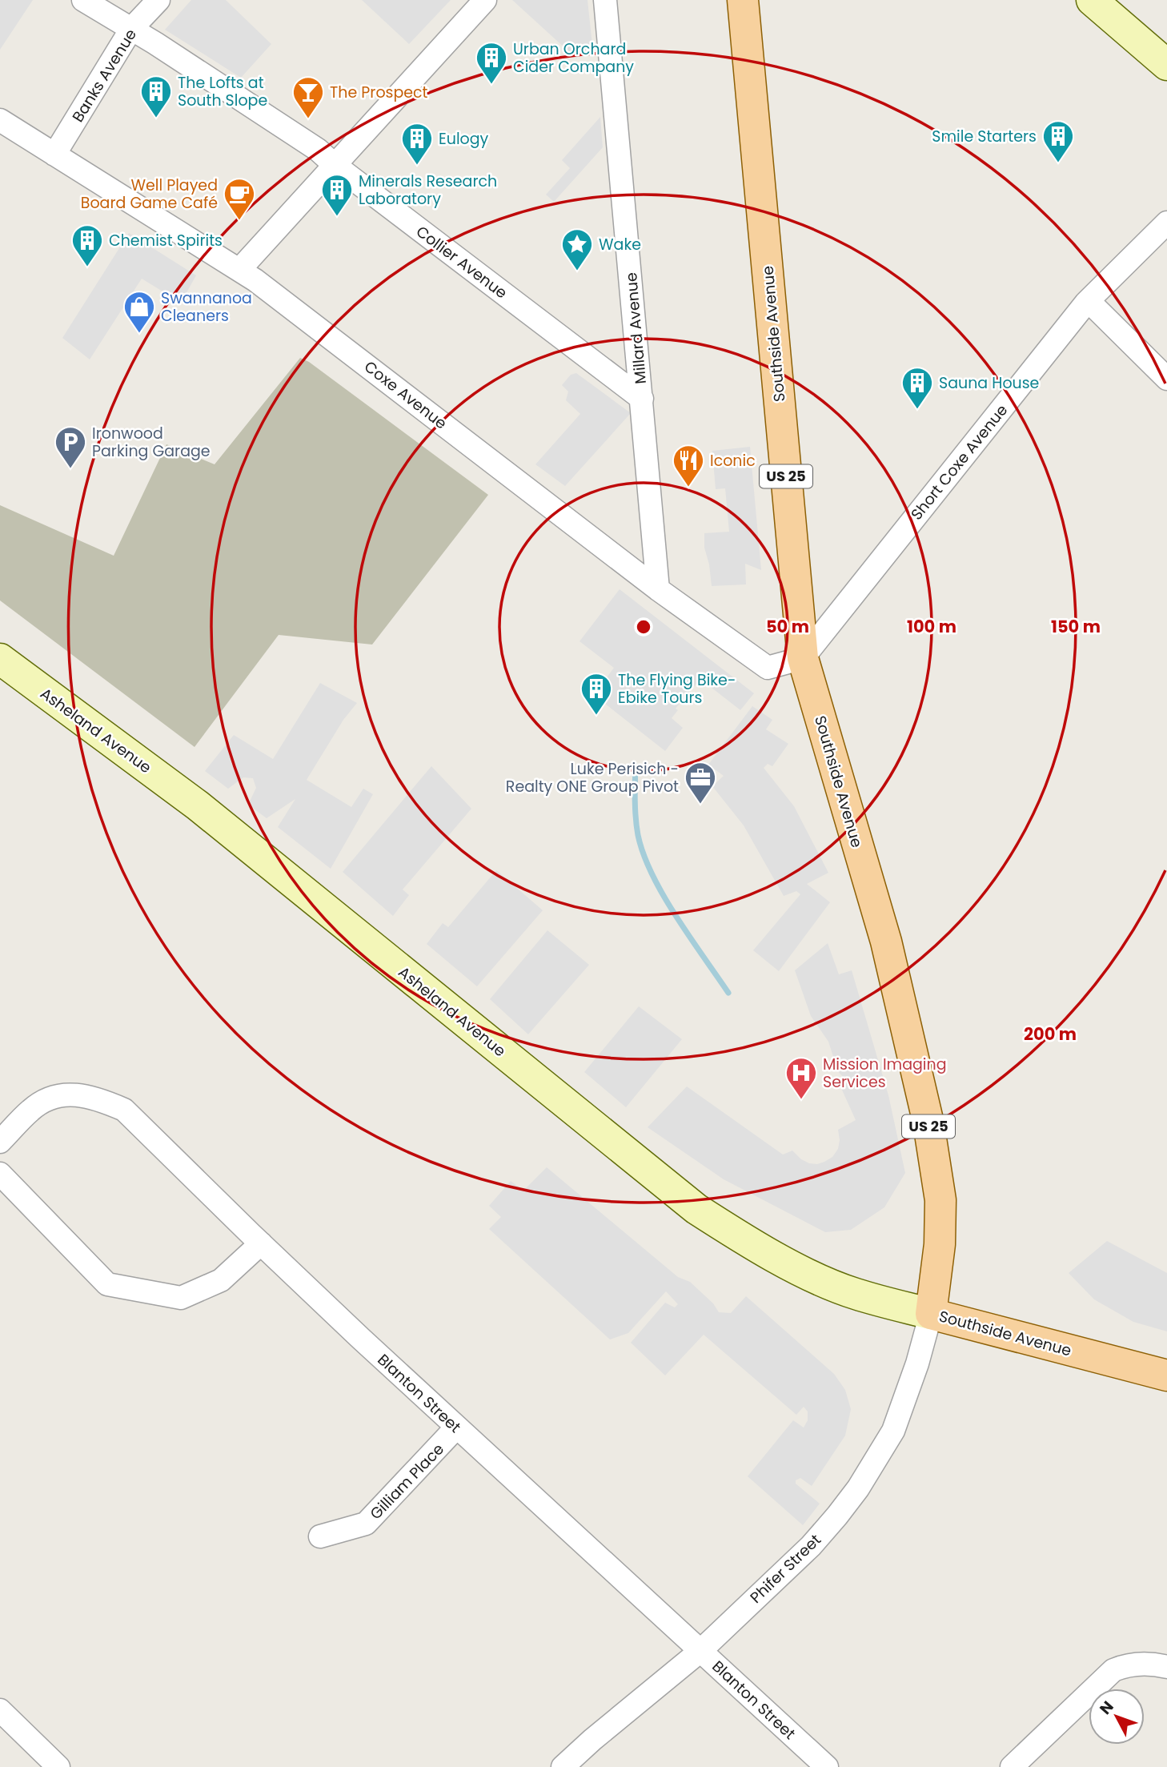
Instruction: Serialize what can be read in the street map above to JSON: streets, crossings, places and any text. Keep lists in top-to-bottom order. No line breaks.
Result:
{"streets":{"main road":["Southside Avenue","US 25","Asheland Avenue"],"street":["Banks Avenue","Collier Avenue","Millard Avenue","Coxe Avenue","Short Coxe Avenue","Blanton Street","Gilliam Place","Phifer Street"]},"crossings":[["Banks Avenue","Collier Avenue"],["Banks Avenue","Coxe Avenue"],["Collier Avenue","Millard Avenue"],["Millard Avenue","Coxe Avenue"],["Southside Avenue","Coxe Avenue"],["Southside Avenue","Short Coxe Avenue"],["Southside Avenue","Asheland Avenue"],["Southside Avenue","Phifer Street"],["Coxe Avenue","Short Coxe Avenue"],["Asheland Avenue","Phifer Street"],["Blanton Street","Gilliam Place"],["Blanton Street","Phifer Street"]],"places":{"building":["Urban Orchard Cider Company","The Lofts at South Slope","Smile Starters","Eulogy","Minerals Research Laboratory","Chemist Spirits","Sauna House","The Flying Bike- Ebike Tours"],"bar":["The Prospect"],"cafe":["Well Played Board Game Café"],"place":["Wake"],"shop":["Swannanoa Cleaners"],"parking":["Ironwood Parking Garage"],"restaurant":["Iconic"],"office":["Luke Perisich - Realty ONE Group Pivot"],"hospital":["Mission Imaging Services"]},"north":"top left","rings":["50 m","100 m","150 m","200 m"]}
